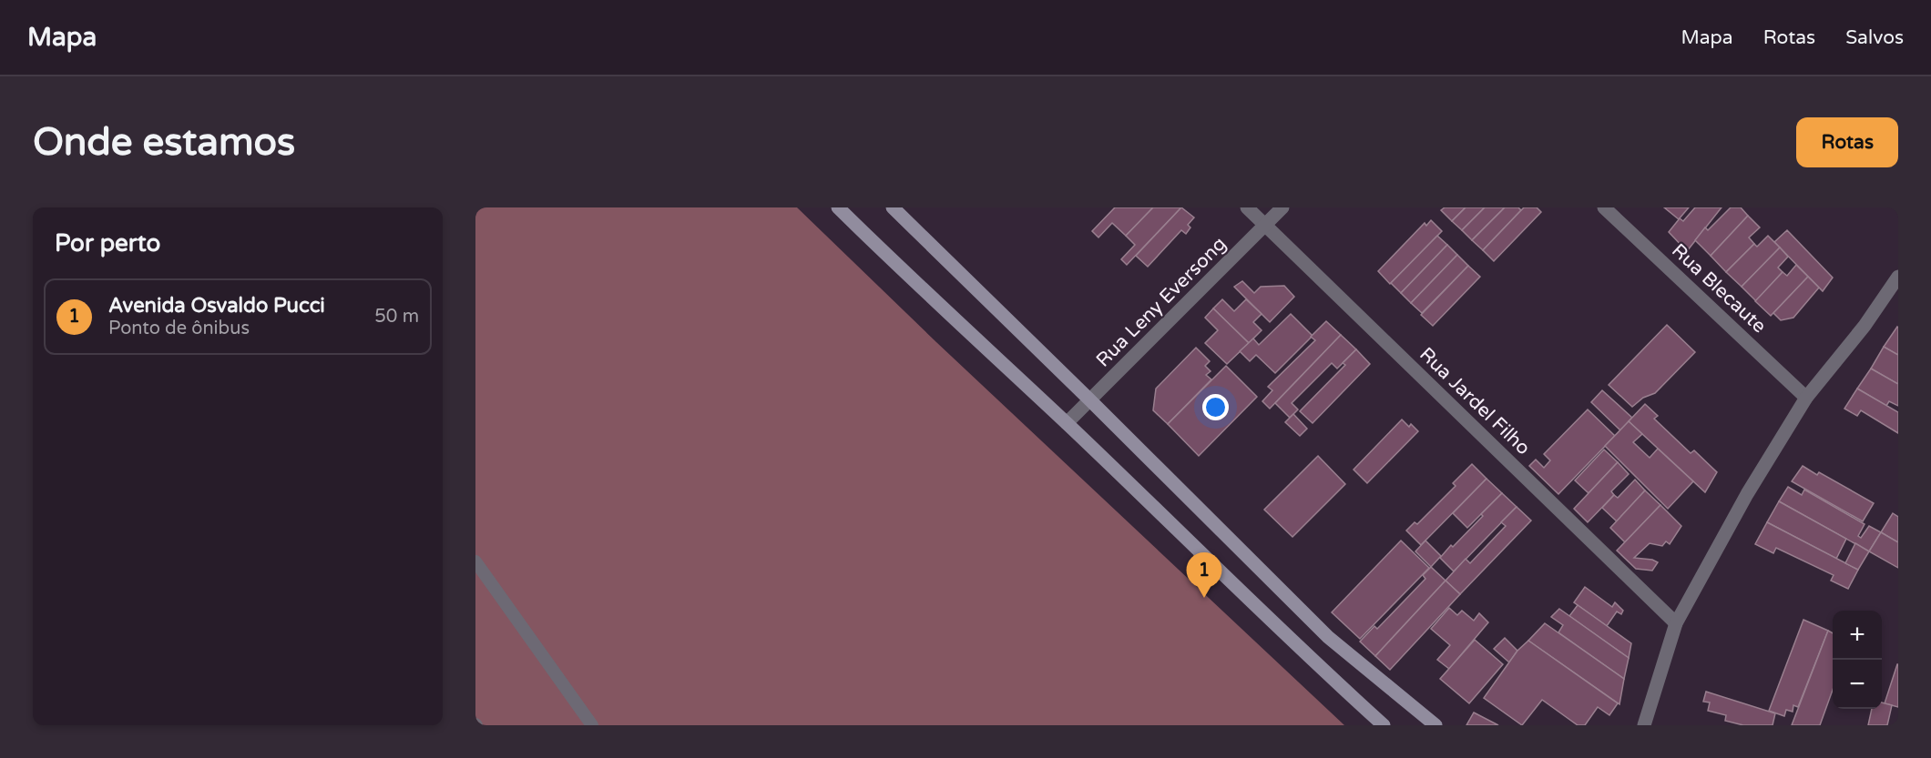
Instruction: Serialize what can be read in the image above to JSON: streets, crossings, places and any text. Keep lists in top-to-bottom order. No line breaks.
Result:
{"streets":{"street":["Rua Blecaute","Rua Leny Eversong","Rua Jardel Filho"]},"crossings":[["Rua Leny Eversong","Rua Jardel Filho"]],"page":{"header":"Mapa","nav":["Mapa","Rotas","Salvos"],"buttons":"Rotas","title":"Onde estamos","heading":"Por perto","list":[{"mark":"1","name":"Avenida Osvaldo Pucci","note":"Ponto de ônibus","value":"50 m"}],"pins":"1","map_buttons":["+","−"]}}
